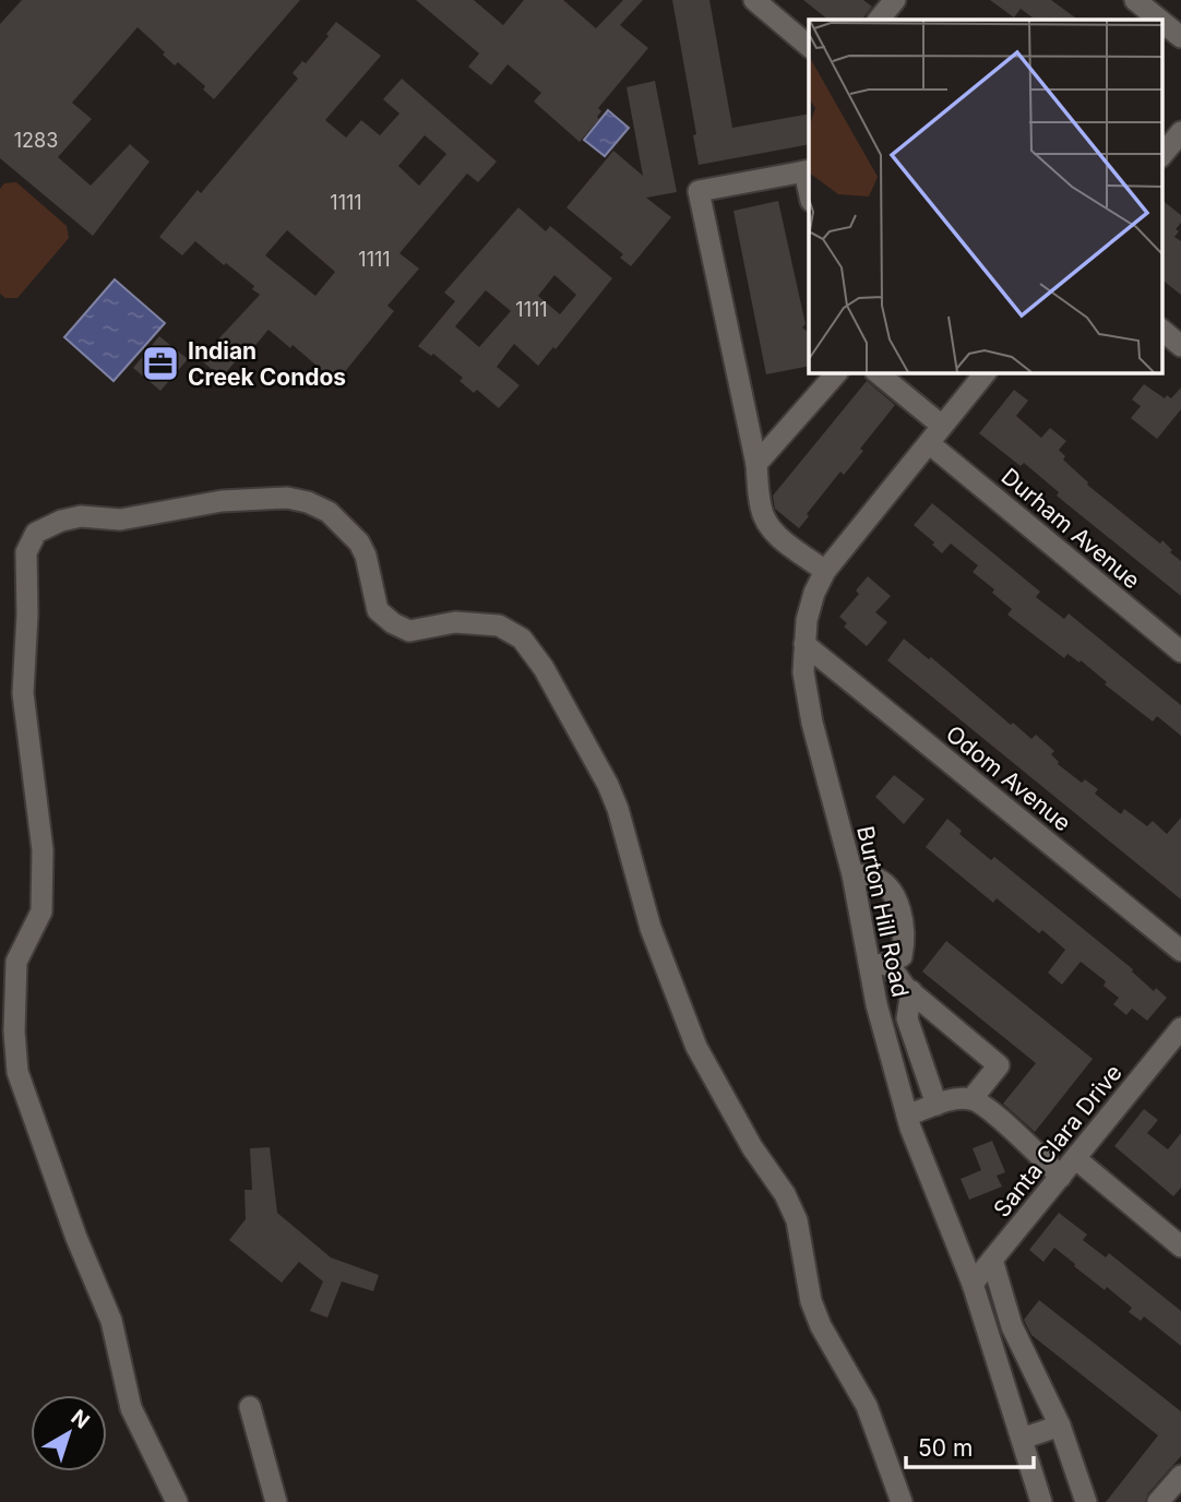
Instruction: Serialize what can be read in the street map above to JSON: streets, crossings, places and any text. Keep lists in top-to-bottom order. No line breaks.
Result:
{"streets":{"street":["Durham Avenue","Odom Avenue","Burton Hill Road","Santa Clara Drive"]},"crossings":[["Durham Avenue","Burton Hill Road"],["Odom Avenue","Burton Hill Road"],["Burton Hill Road","Santa Clara Drive"]],"places":{"office":["Indian Creek Condos"]},"house_numbers":["1283","1111","1111","1111"],"scale_bar":"50 m","north":"top right"}
